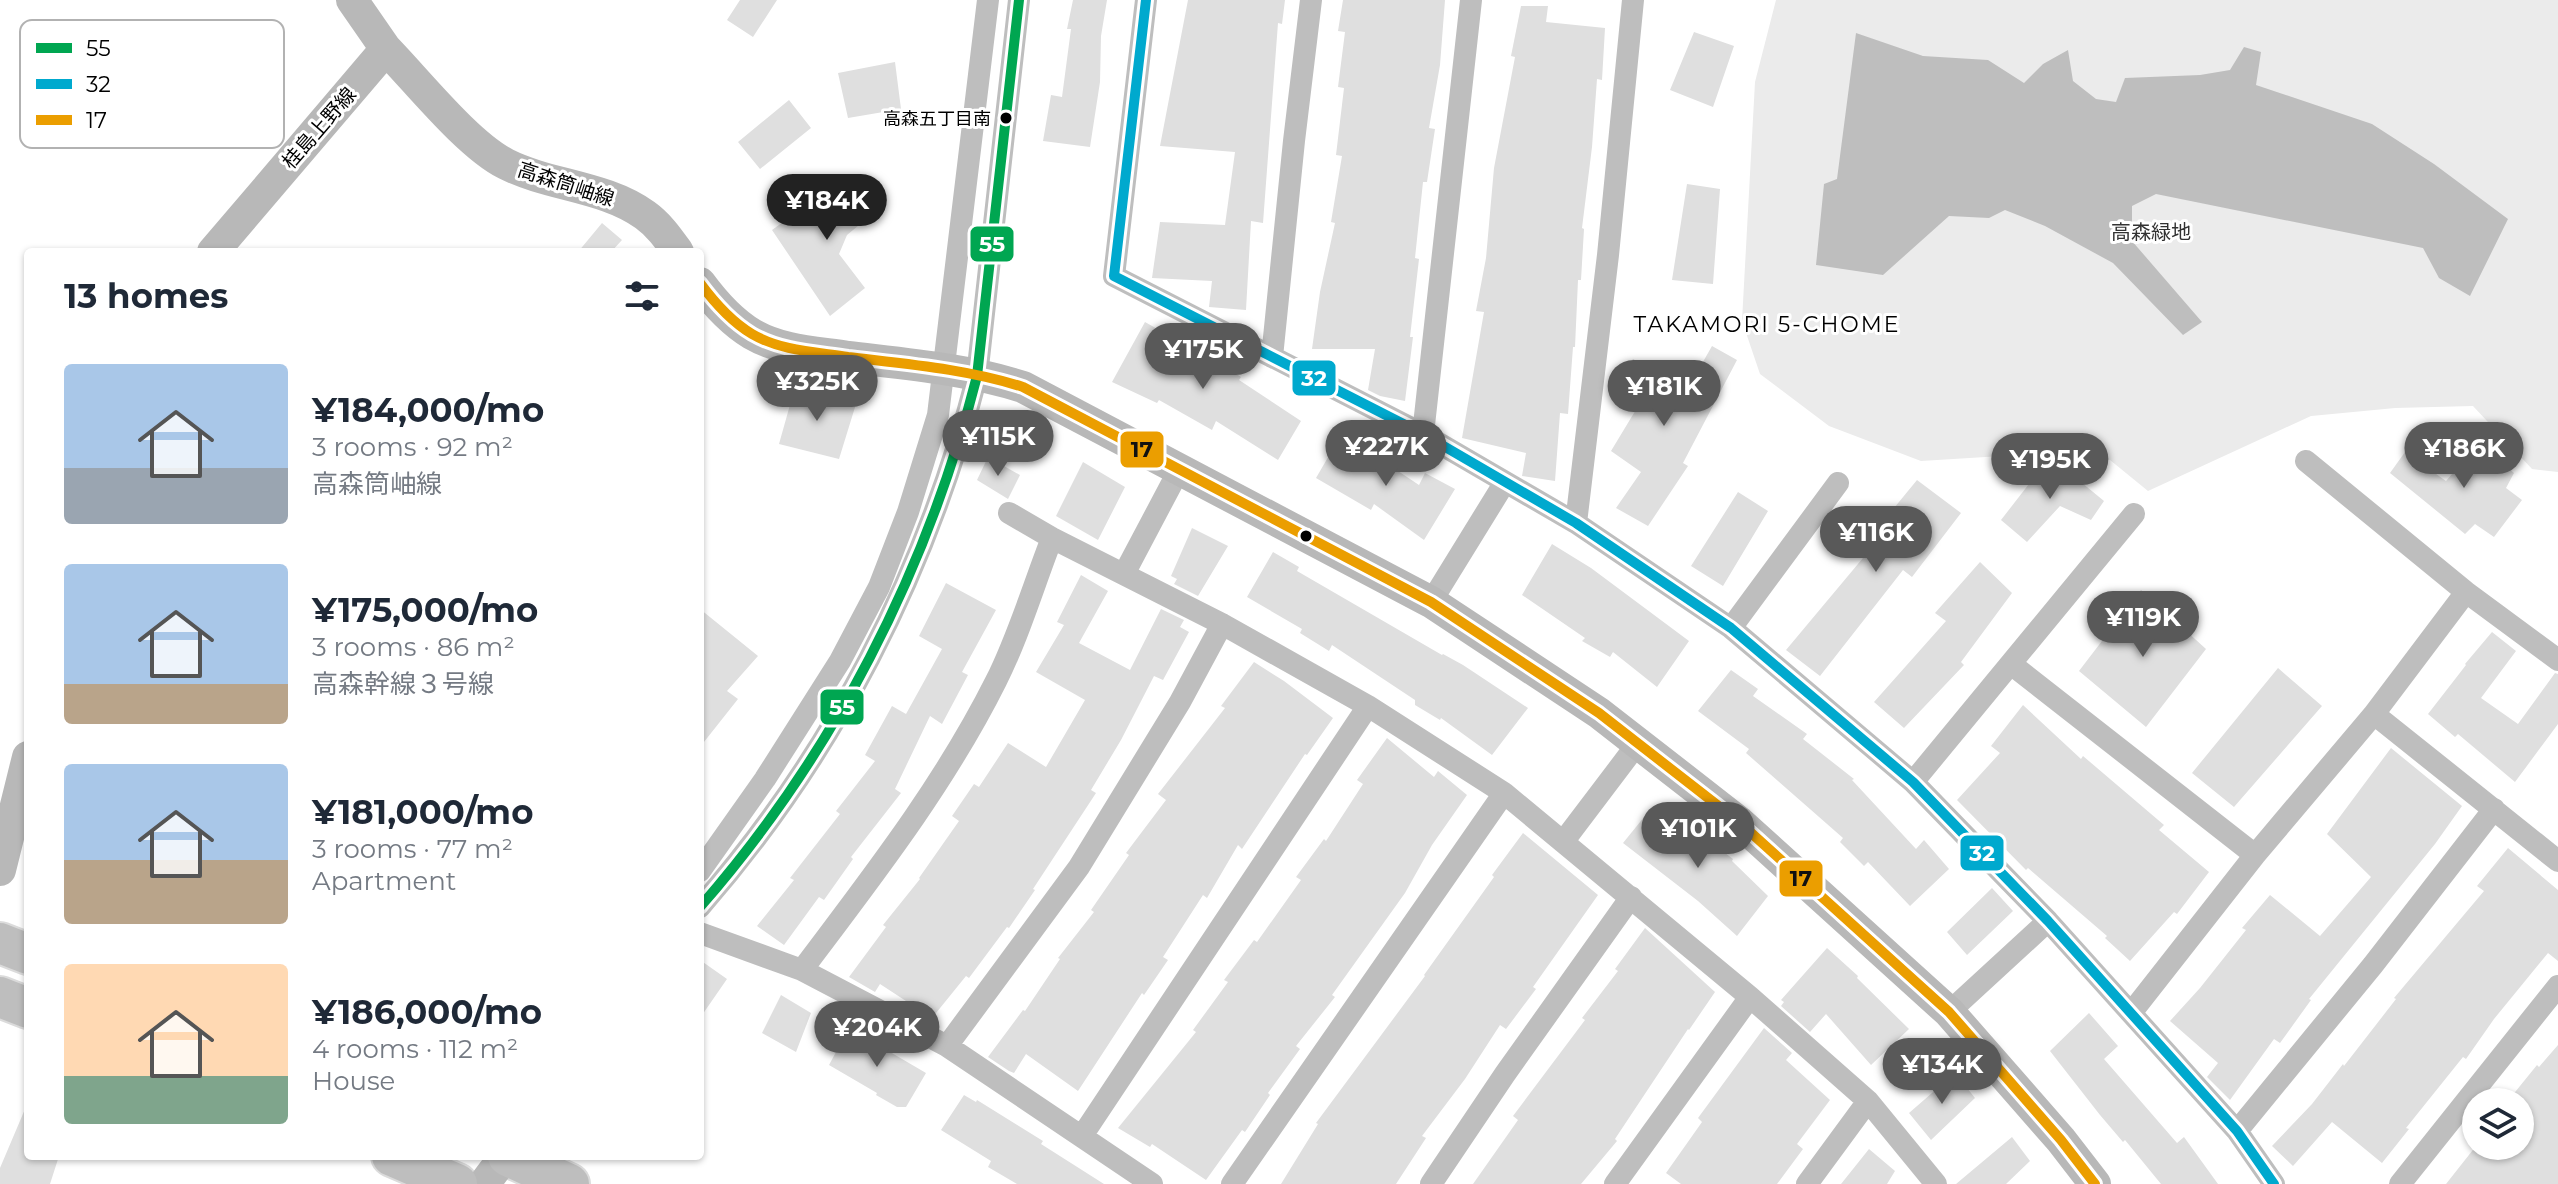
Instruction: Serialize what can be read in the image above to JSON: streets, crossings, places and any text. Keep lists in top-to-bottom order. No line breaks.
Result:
{"streets":{"street":["桂島上野線","高森筒岫線"]},"crossings":[["桂島上野線","高森筒岫線"]],"districts":["TAKAMORI 5-CHOME"],"parks":["高森緑地"],"places":["高森五丁目南"],"lines":["transit line 55","transit line 32","transit line 17"],"legend":["55","32","17"],"page":{"price":["¥184K","¥175K","¥325K","¥181K","¥115K","¥227K","¥186K","¥195K","¥116K","¥119K","¥101K","¥204K","¥134K"],"heading":"13 homes","list":[{"name":"¥184,000/mo","note":"3 rooms · 92 m² · 高森筒岫線"},{"name":"¥175,000/mo","note":"3 rooms · 86 m² · 高森幹線３号線"},{"name":"¥181,000/mo","note":"3 rooms · 77 m² · Apartment"},{"name":"¥186,000/mo","note":"4 rooms · 112 m² · House"}]}}
